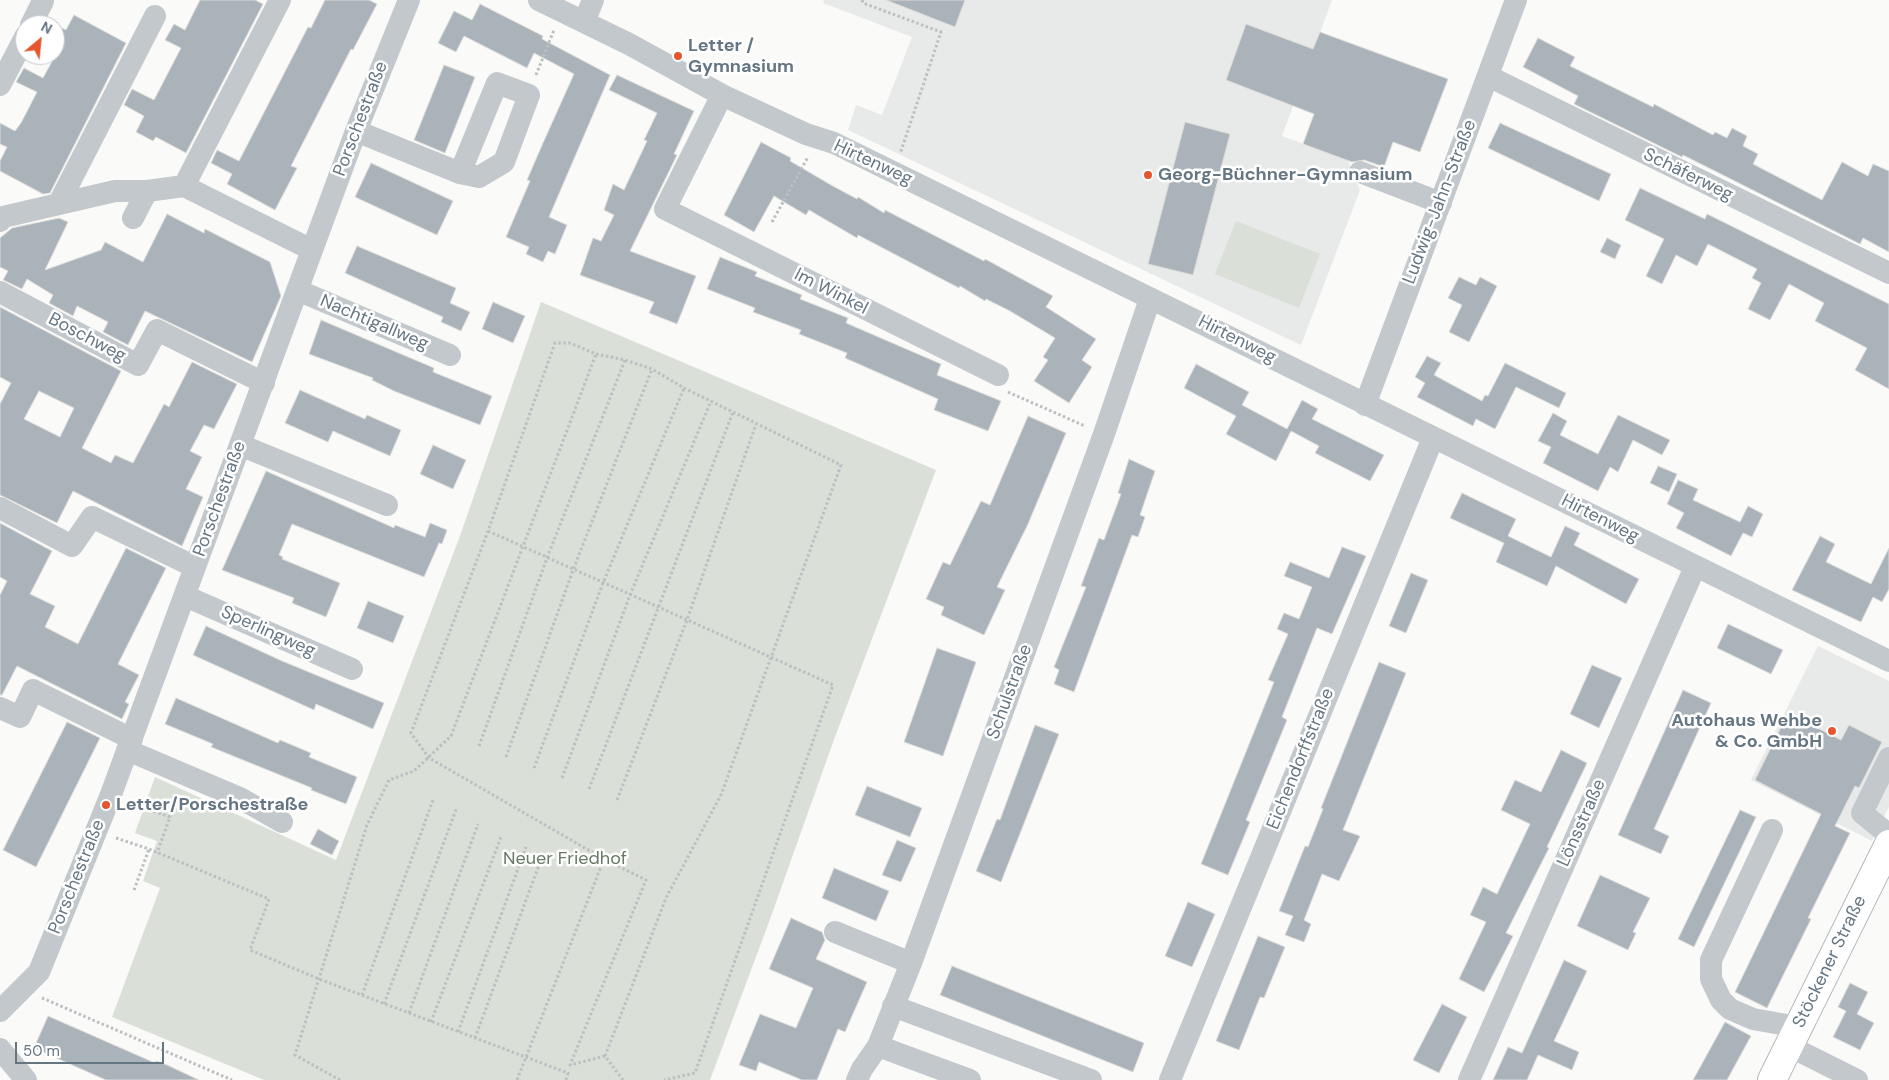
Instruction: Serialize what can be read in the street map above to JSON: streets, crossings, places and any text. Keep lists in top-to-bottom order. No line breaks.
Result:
{"streets":{"main road":["Stöckener Straße"],"street":["Porschestraße","Hirtenweg","Schäferweg","Ludwig-Jahn-Straße","Im Winkel","Nachtigallweg","Boschweg","Sperlingweg","Schulstraße","Eichendorffstraße","Lönsstraße"]},"crossings":[["Porschestraße","Nachtigallweg"],["Porschestraße","Boschweg"],["Porschestraße","Sperlingweg"],["Hirtenweg","Ludwig-Jahn-Straße"],["Hirtenweg","Im Winkel"],["Hirtenweg","Schulstraße"],["Hirtenweg","Eichendorffstraße"],["Hirtenweg","Lönsstraße"],["Schäferweg","Ludwig-Jahn-Straße"]],"parks":["Neuer Friedhof"],"places":["Letter / Gymnasium","Georg-Büchner-Gymnasium","Autohaus Wehbe & Co. GmbH","Letter/Porschestraße"],"scale_bar":"50 m","north":"top right"}
